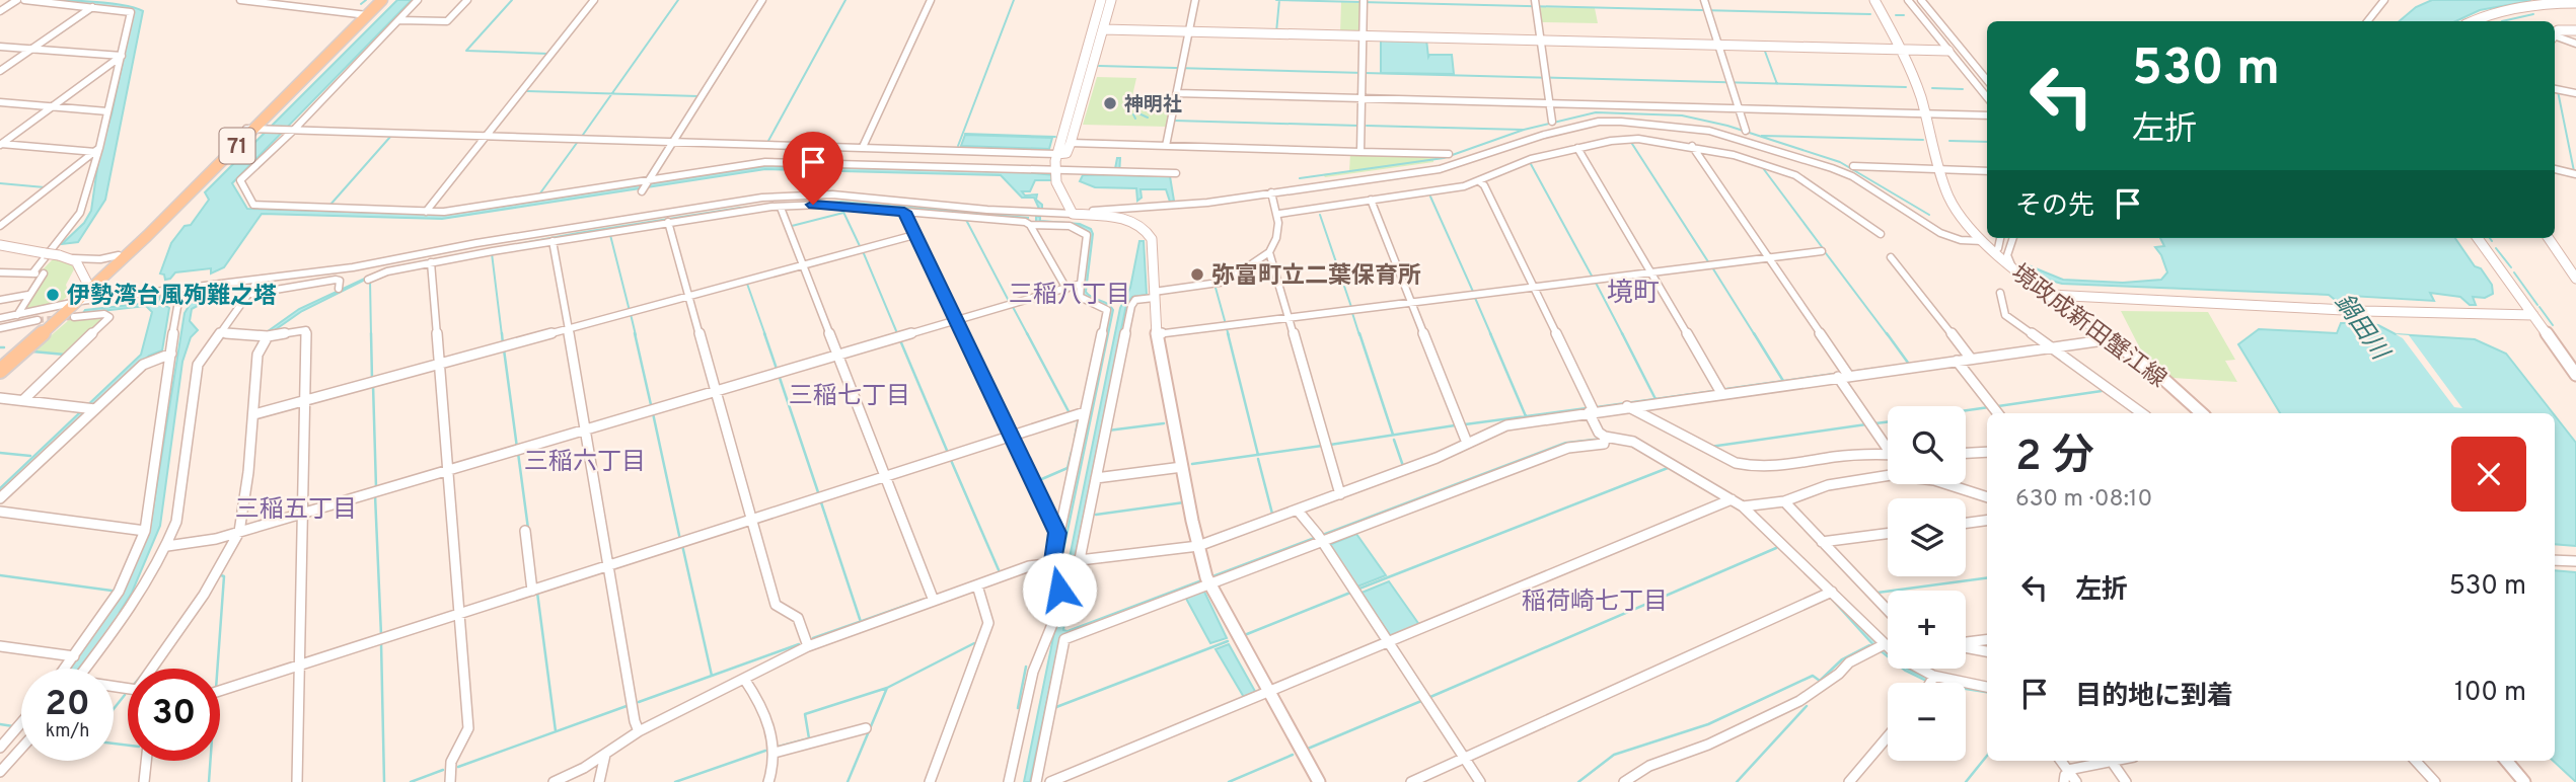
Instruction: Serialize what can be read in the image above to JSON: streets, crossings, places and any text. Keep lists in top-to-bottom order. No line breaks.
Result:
{"streets":{"main road":["71"],"street":["境政成新田蟹江線"]},"districts":["境町","三稲八丁目","三稲七丁目","三稲六丁目","三稲五丁目","稲荷崎七丁目"],"water":["鍋田川"],"places":["神明社","弥富町立二葉保育所","伊勢湾台風殉難之塔"],"page":{"turn":["530 m","左折"],"then":"その先","map_buttons":["+","−"],"heading":["2 分","630 m · 08:10"],"list":[{"name":"左折","value":"530 m"},{"name":"目的地に到着","value":"100 m"}],"speed":"20 km/h","limit":"30"}}
